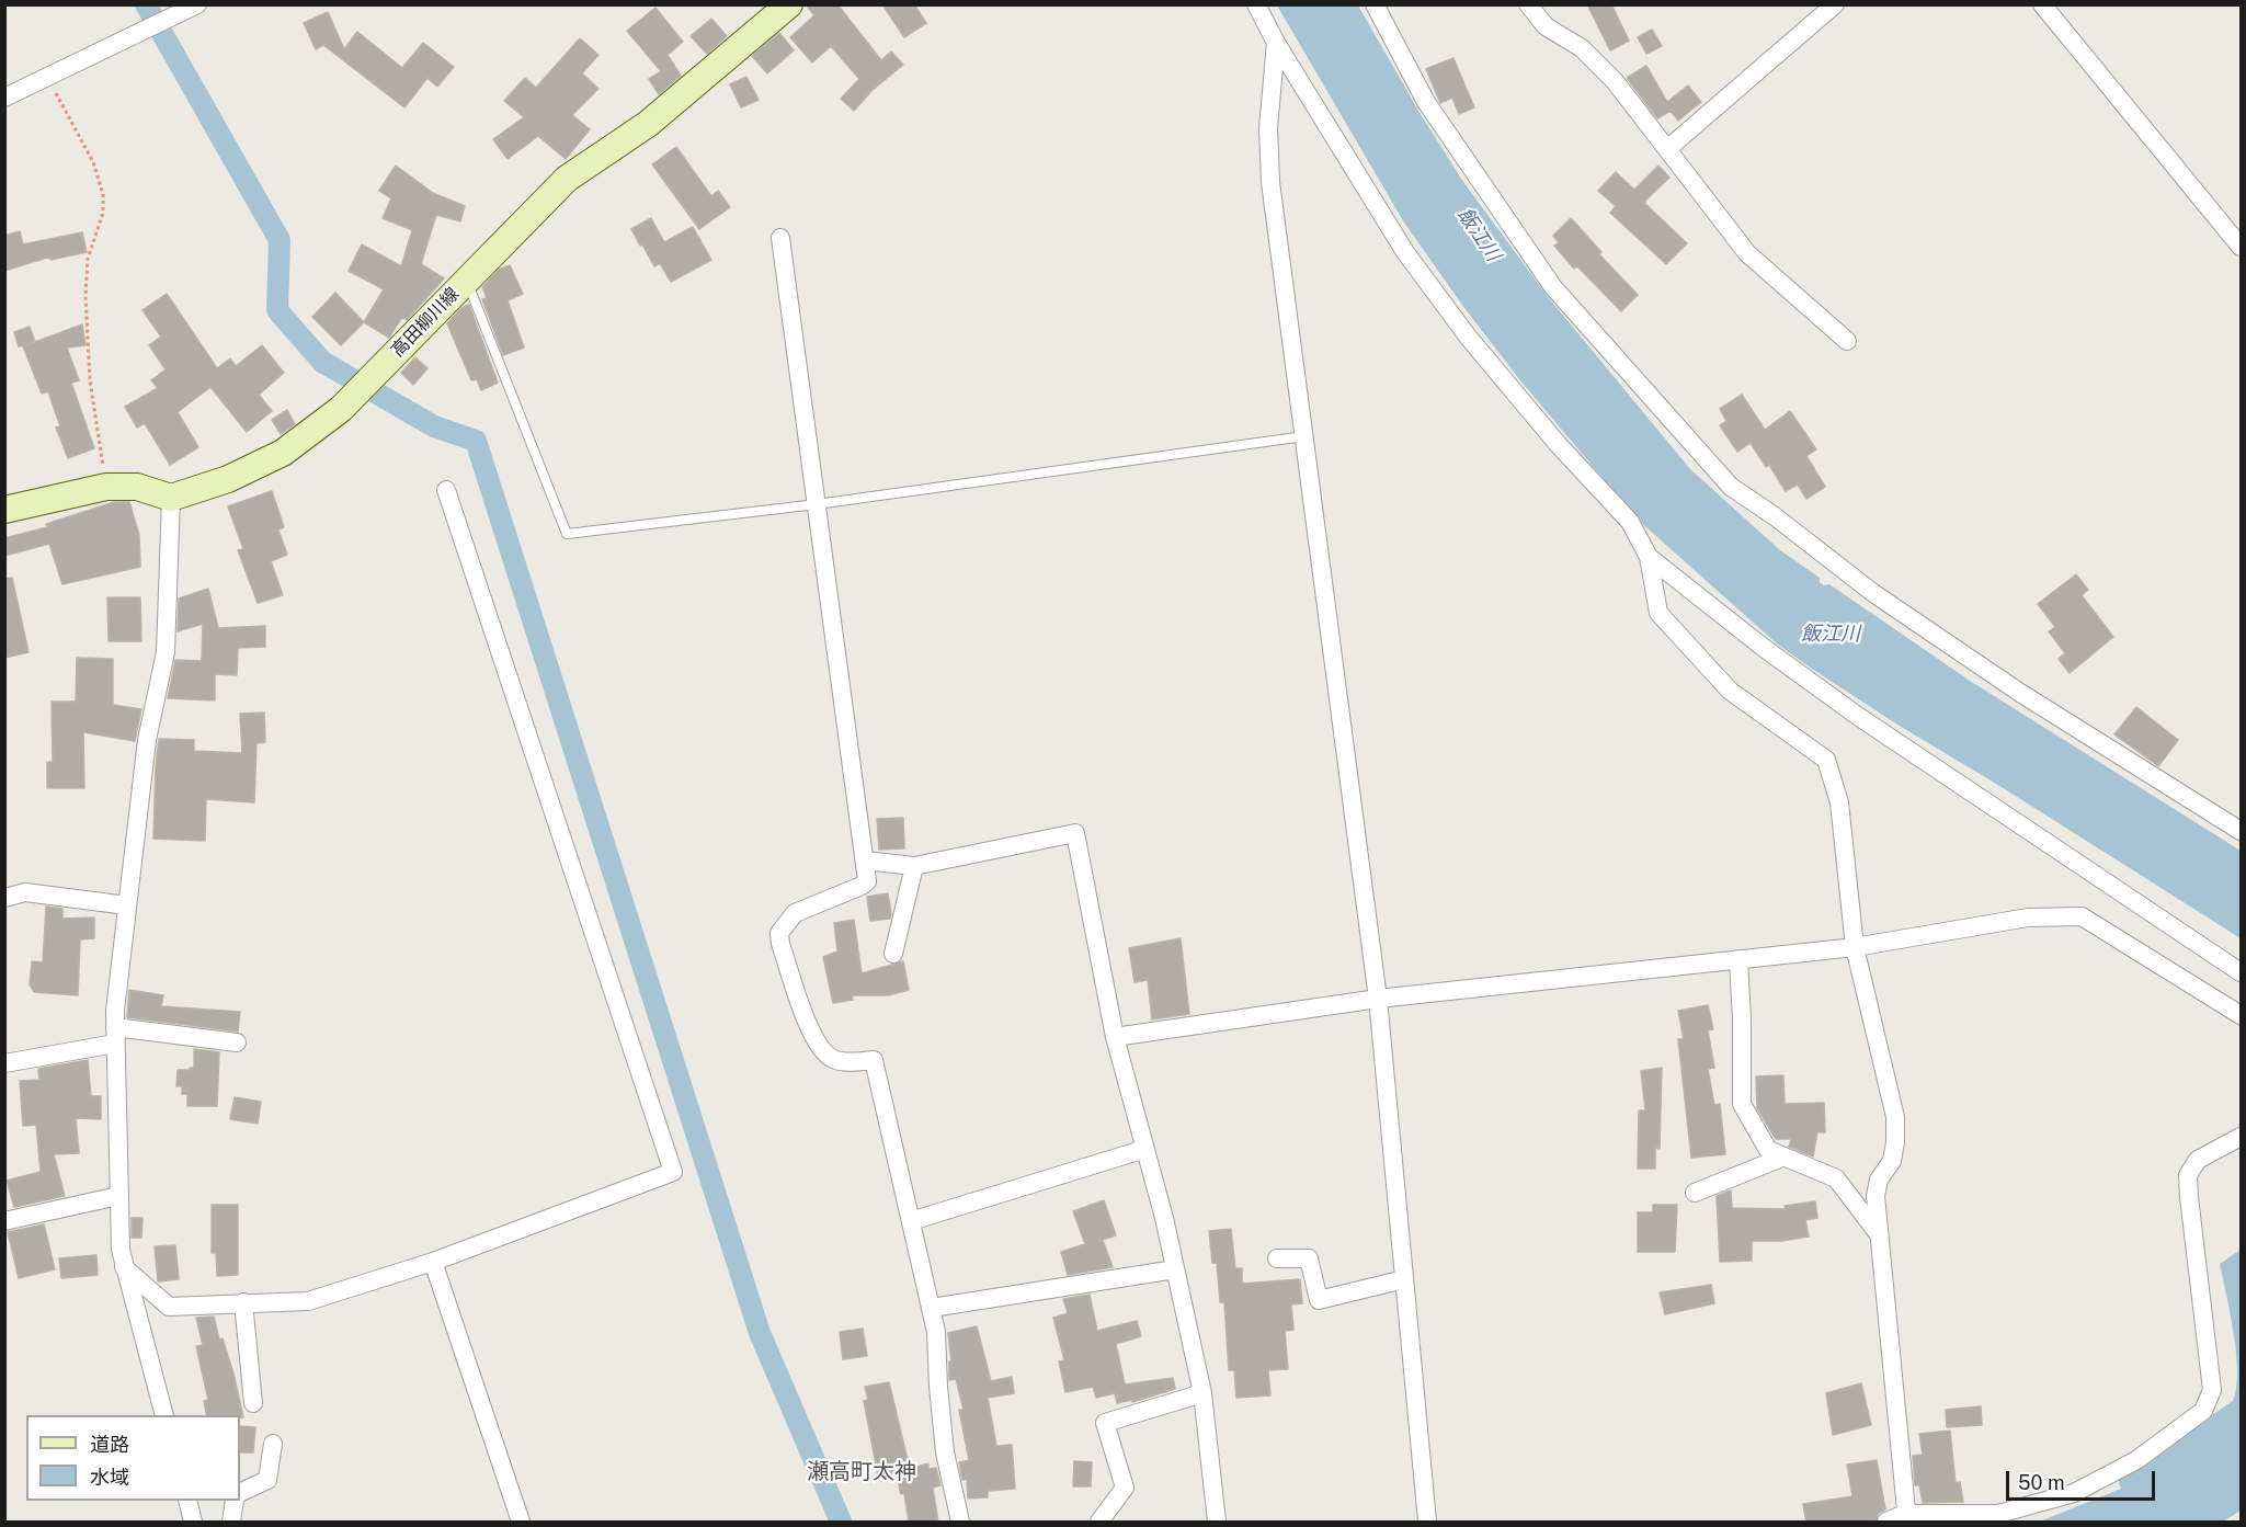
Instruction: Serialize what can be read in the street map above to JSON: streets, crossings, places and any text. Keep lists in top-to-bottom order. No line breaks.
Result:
{"streets":{"main road":["高田柳川線"]},"districts":["瀬高町太神"],"water":["飯江川"],"legend":["道路","水域"],"scale_bar":"50 m"}
